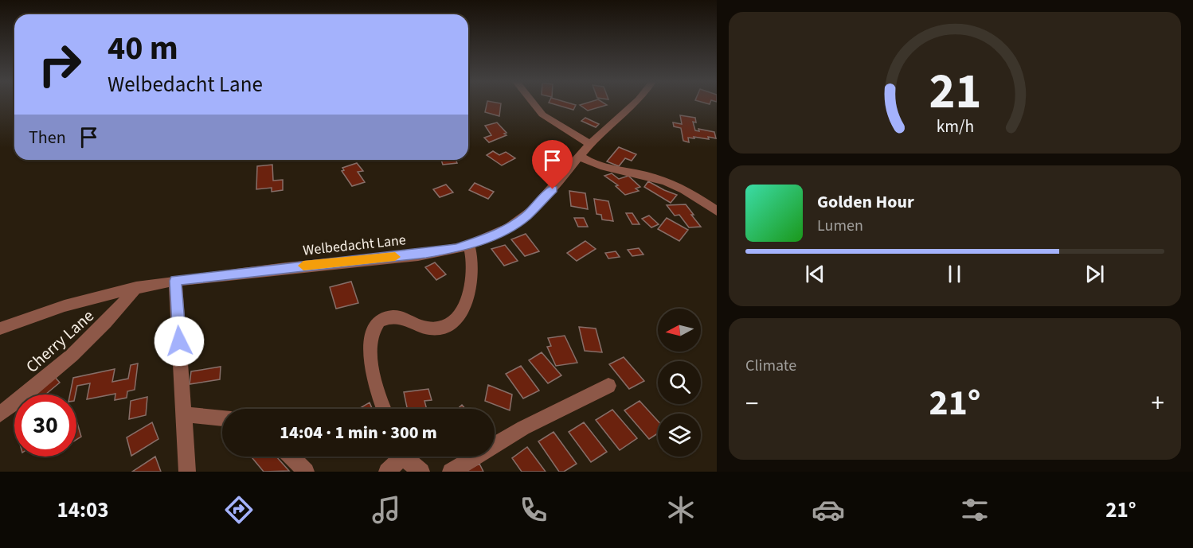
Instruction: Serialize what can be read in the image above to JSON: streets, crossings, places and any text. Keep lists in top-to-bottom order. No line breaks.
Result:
{"streets":{"street":["Welbedacht Lane","Cherry Lane"]},"crossings":[["Welbedacht Lane","Cherry Lane"]],"north":"left","page":{"turn":["40 m","Welbedacht Lane"],"then":"Then","song":["Golden Hour","Lumen"],"tile":"Climate","heat":["−","21°","+"],"limit":"30","trip":"14:04 · 1 min · 300 m","tabs":["14:03","21°"],"gauge":["21","km/h"]}}
